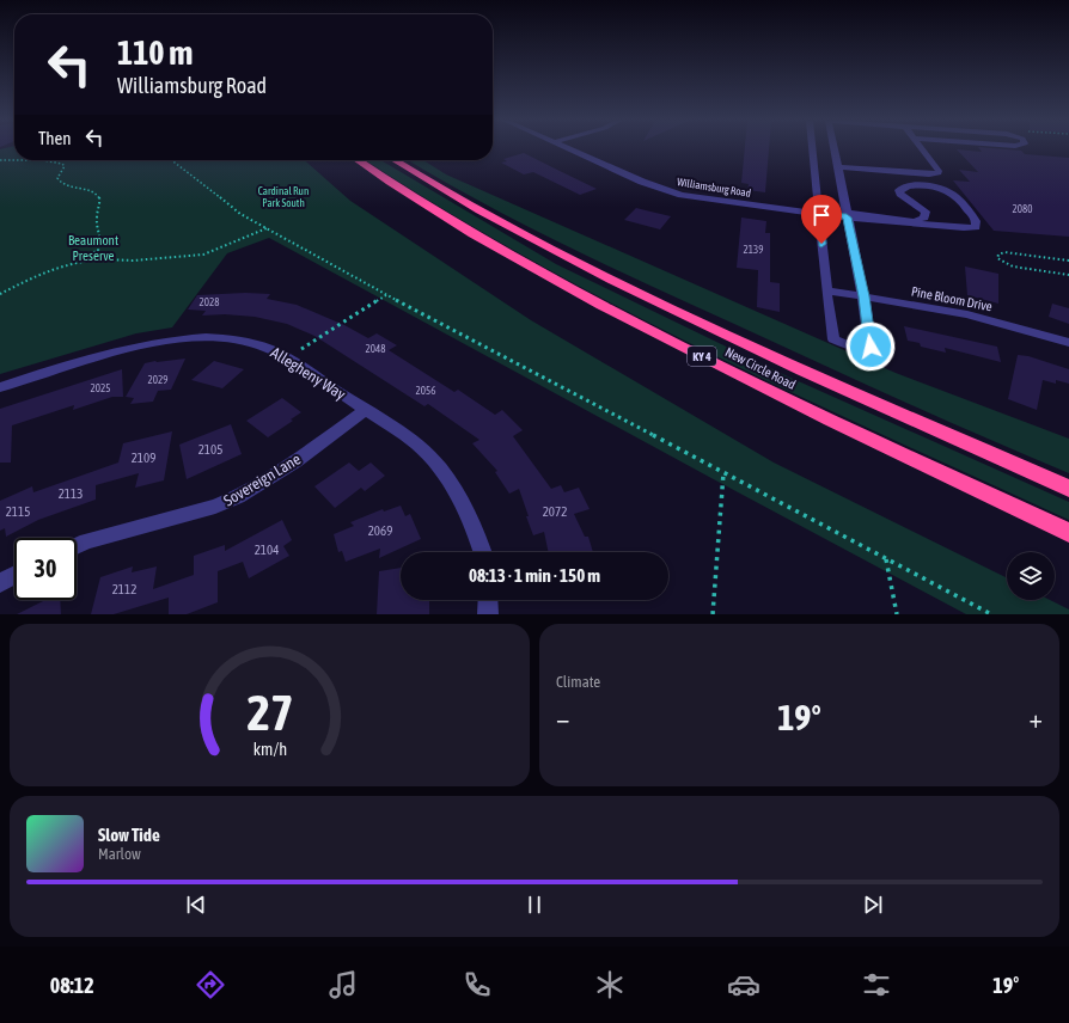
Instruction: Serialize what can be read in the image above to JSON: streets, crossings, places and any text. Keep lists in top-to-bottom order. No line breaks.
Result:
{"streets":{"highway":["KY 4","New Circle Road"],"street":["Williamsburg Road","Pine Bloom Drive","Allegheny Way","Sovereign Lane"]},"crossings":[["Allegheny Way","Sovereign Lane"]],"parks":["Cardinal Run Park South","Beaumont Preserve"],"house_numbers":["2080","2139","2028","2048","2029","2025","2056","2105","2109","2113","2115","2072","2069","2104","2112"],"page":{"turn":["110 m","Williamsburg Road"],"then":"Then","limit":"30","trip":"08:13 · 1 min · 150 m","tile":"Climate","heat":["−","19°","+"],"song":["Slow Tide","Marlow"],"tabs":["08:12","19°"],"gauge":["27","km/h"]}}
